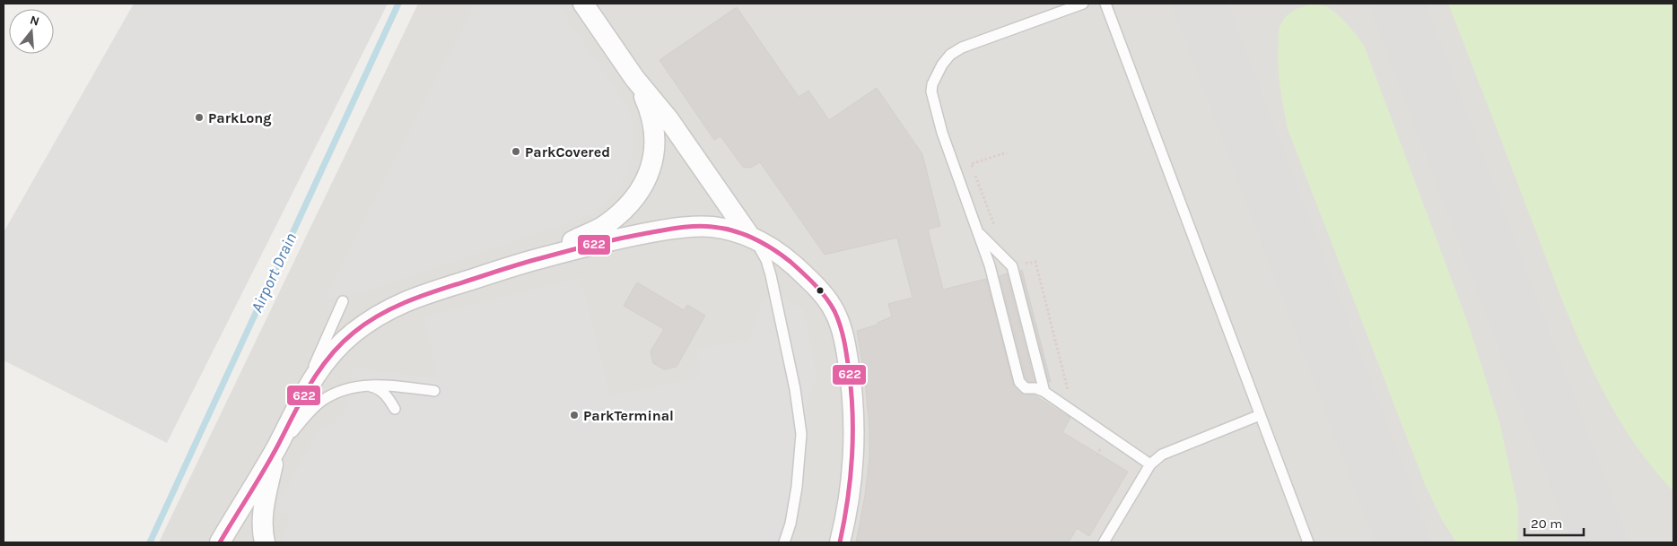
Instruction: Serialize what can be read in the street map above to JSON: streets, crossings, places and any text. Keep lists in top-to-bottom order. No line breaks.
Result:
{"water":["Airport Drain"],"places":["ParkLong","ParkCovered","ParkTerminal"],"lines":["transit line 622"],"scale_bar":"20 m","north":"top"}
